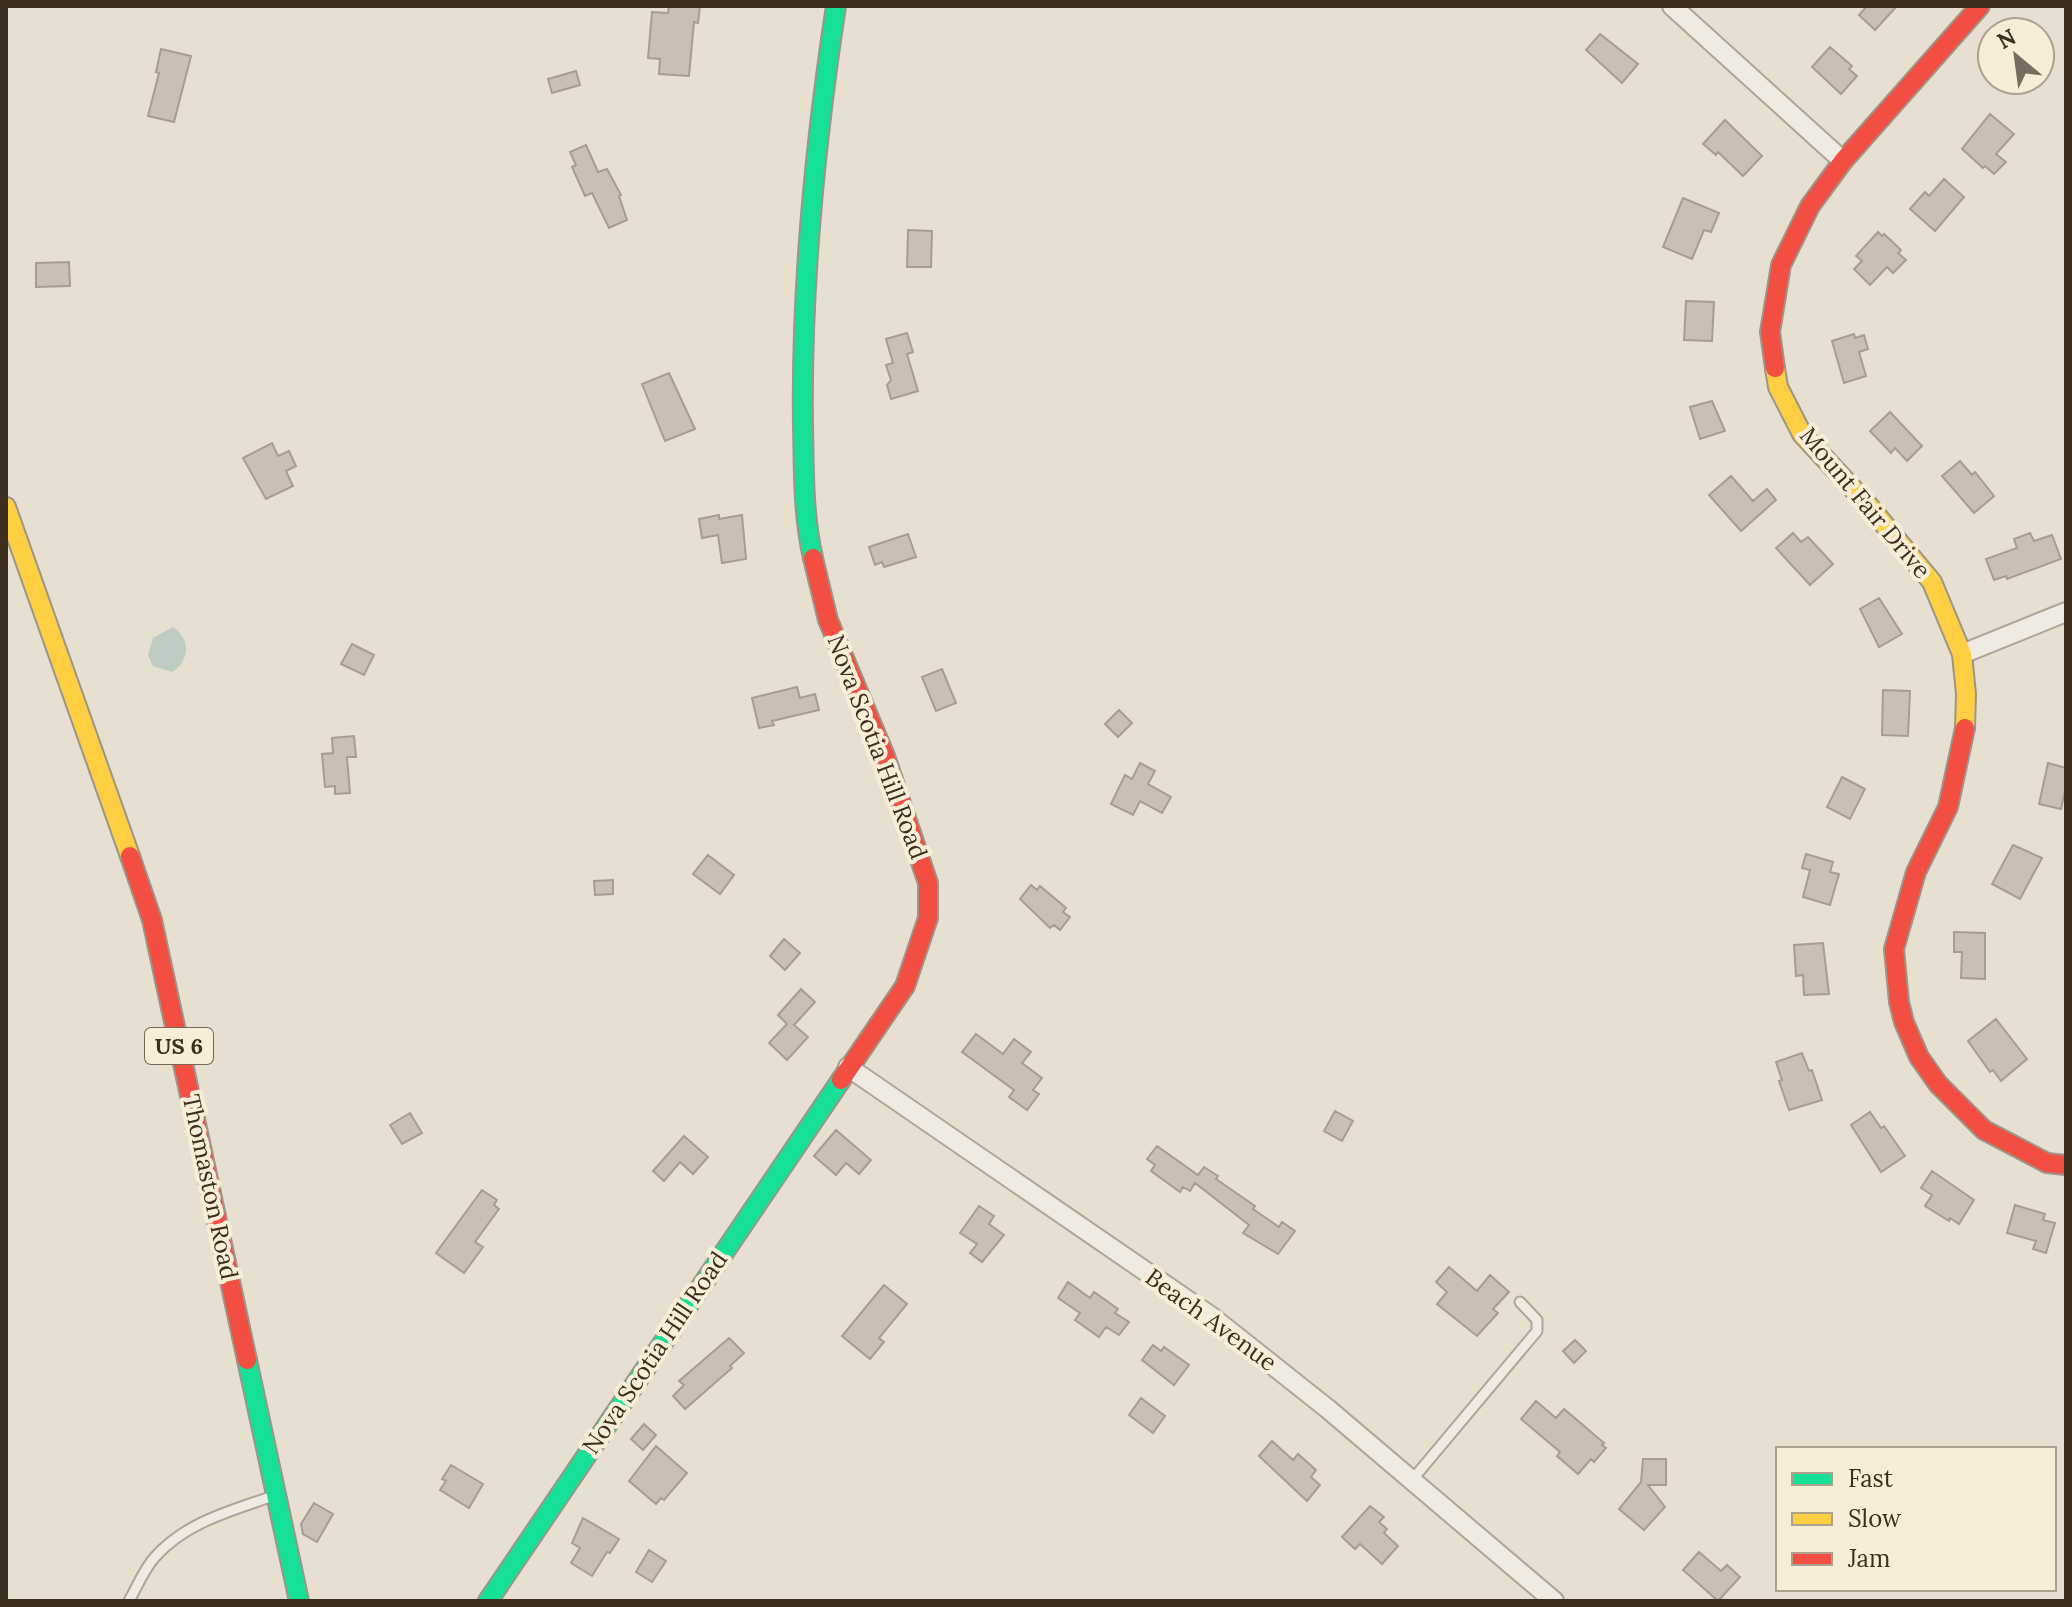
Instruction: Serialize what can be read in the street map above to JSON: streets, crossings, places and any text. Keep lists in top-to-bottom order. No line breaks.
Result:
{"streets":{"street":["Mount Fair Drive","Nova Scotia Hill Road","US 6","Thomaston Road","Beach Avenue"]},"crossings":[["Nova Scotia Hill Road","Beach Avenue"]],"legend":["Fast","Slow","Jam"],"north":"top left"}
